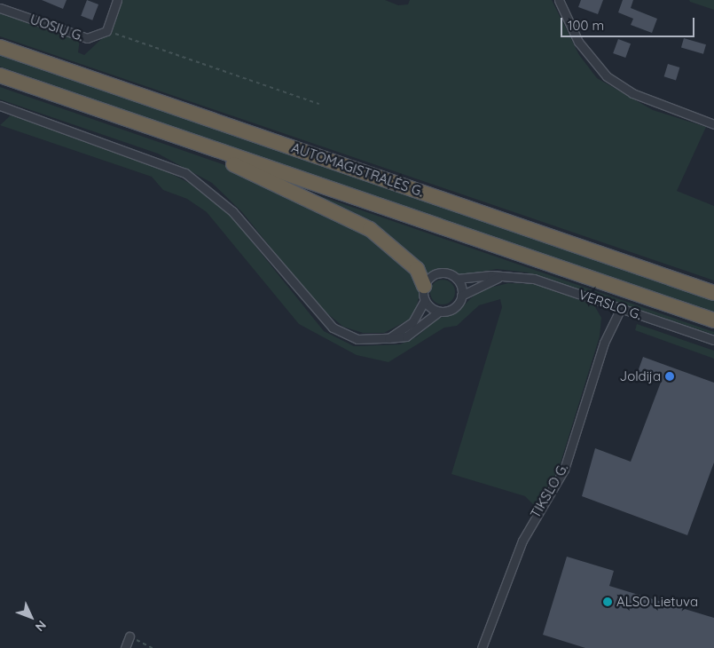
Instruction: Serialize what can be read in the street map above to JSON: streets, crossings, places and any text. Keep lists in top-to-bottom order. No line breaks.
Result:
{"streets":{"highway":["AUTOMAGISTRALĖS G."],"street":["UOSIŲ G.","VERSLO G.","TIKSLO G."]},"crossings":[["VERSLO G.","TIKSLO G."]],"places":["Joldija","ALSO Lietuva"],"scale_bar":"100 m","north":"bottom right"}
